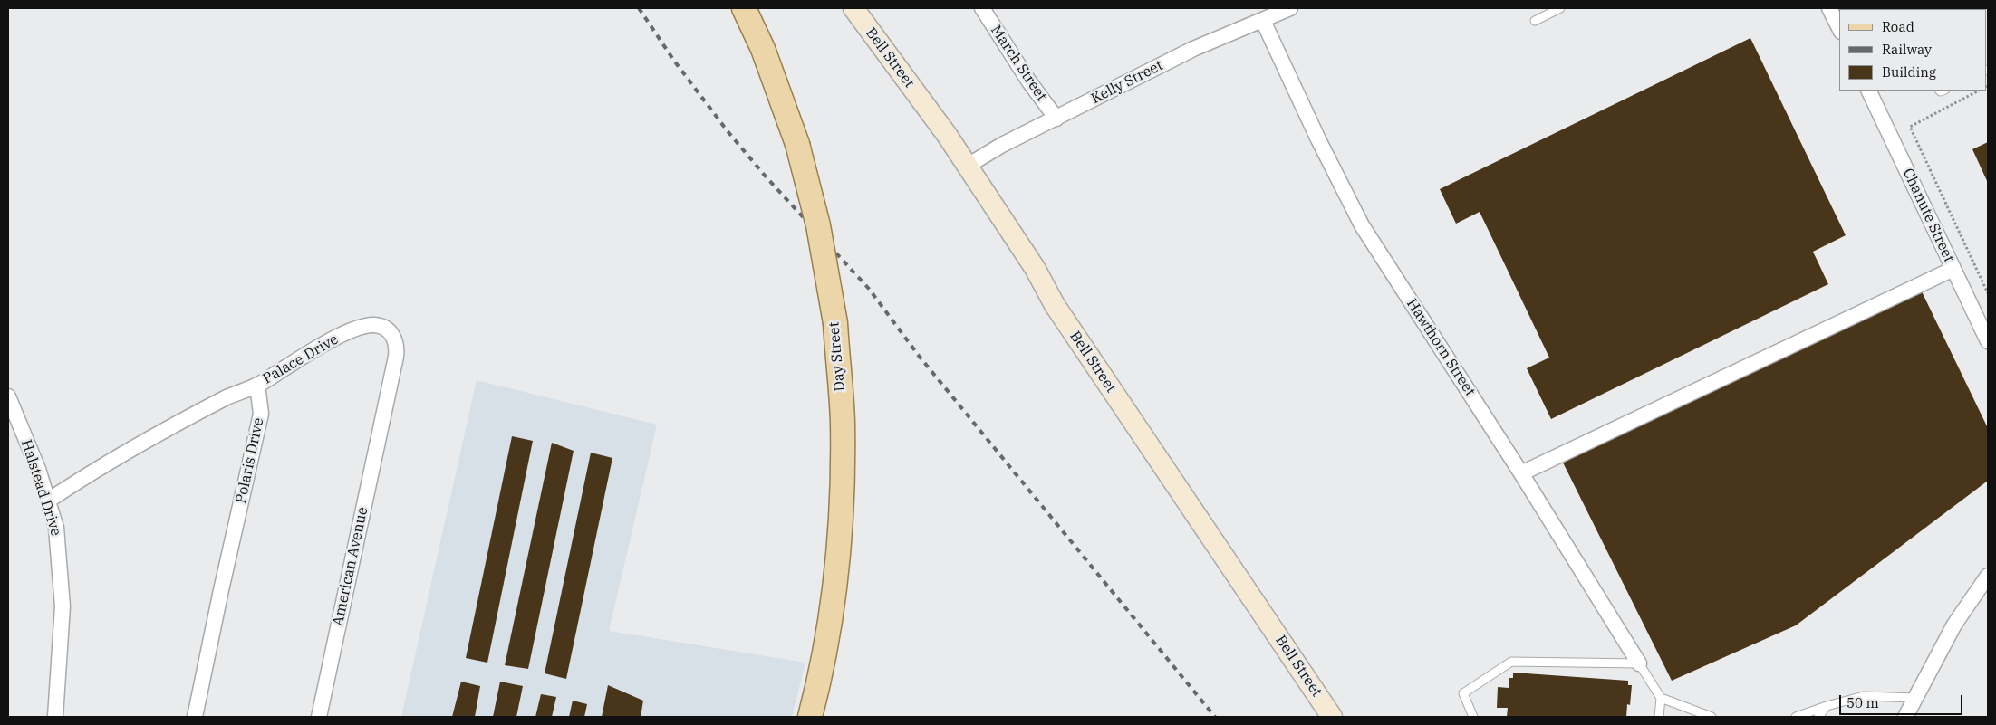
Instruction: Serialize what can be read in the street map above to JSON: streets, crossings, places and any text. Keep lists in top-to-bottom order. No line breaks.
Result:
{"streets":{"main road":["Bell Street","Day Street"],"street":["March Street","Kelly Street","Chanute Street","Hawthorn Street","Palace Drive","Polaris Drive","Halstead Drive","American Avenue"]},"crossings":[["Bell Street","Kelly Street"],["March Street","Kelly Street"],["Kelly Street","Hawthorn Street"],["Palace Drive","Polaris Drive"],["Palace Drive","American Avenue"]],"legend":["Road","Railway","Building"],"scale_bar":"50 m"}
